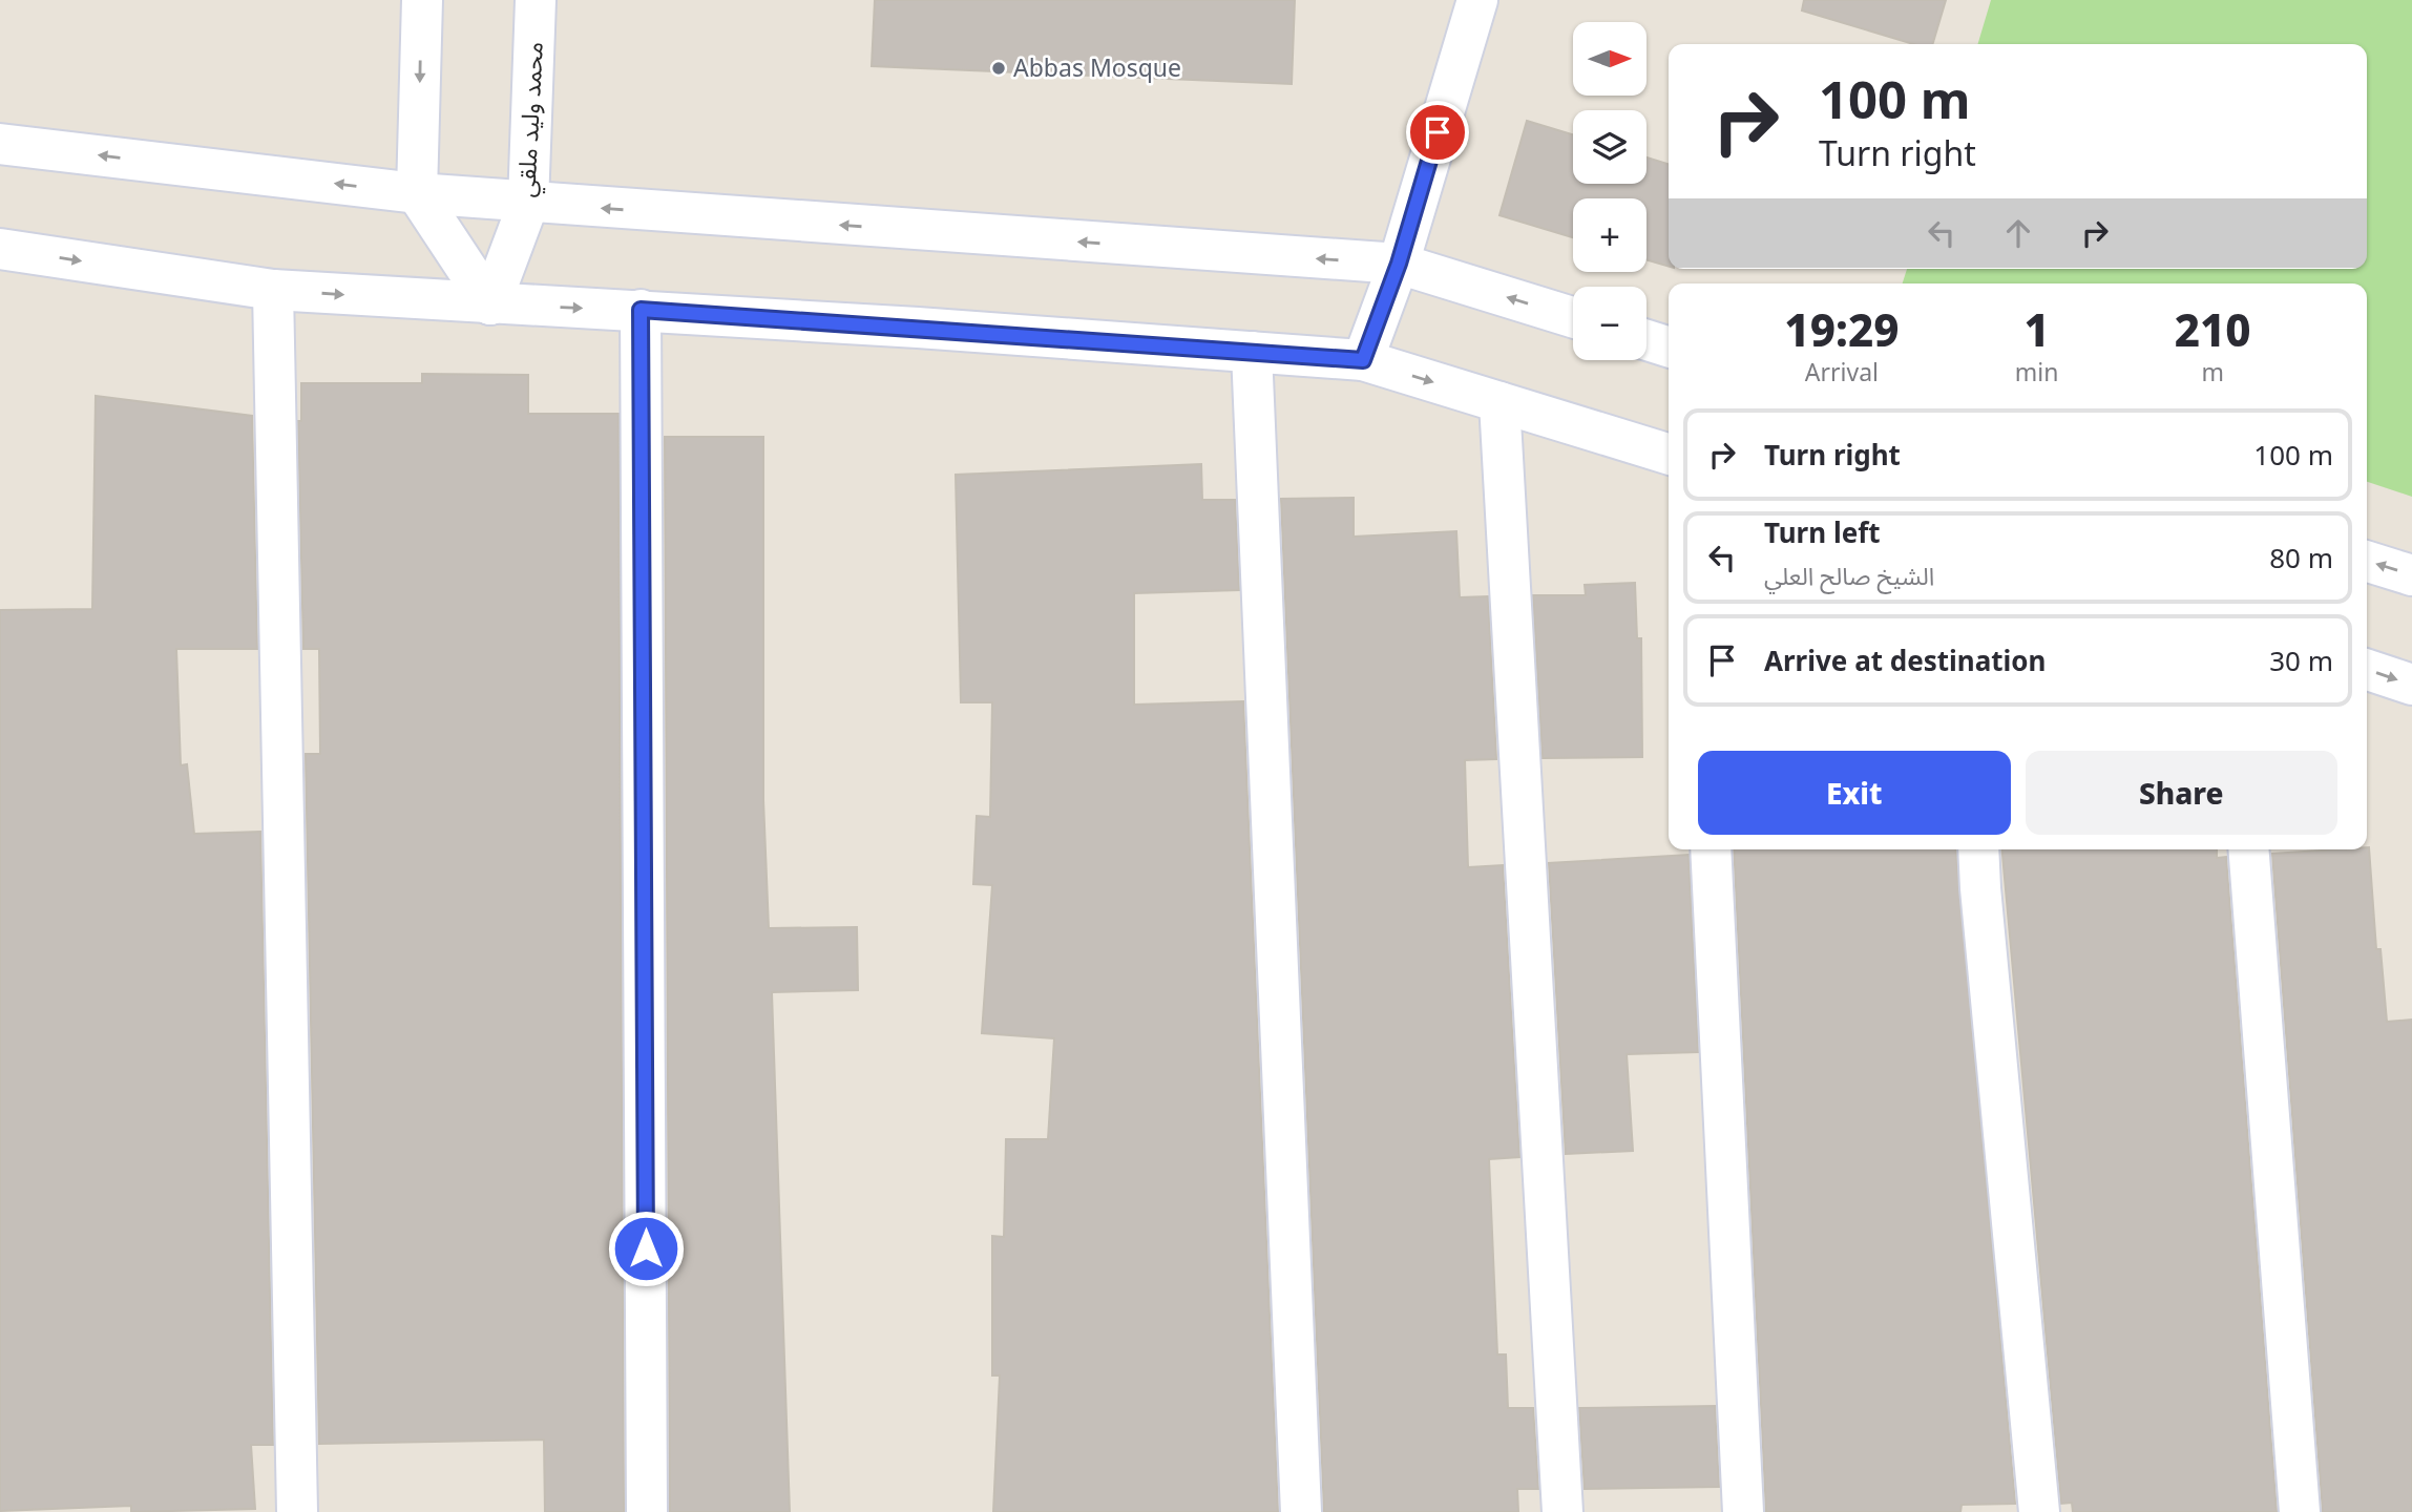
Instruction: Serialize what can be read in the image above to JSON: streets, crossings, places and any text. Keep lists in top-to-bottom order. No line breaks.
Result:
{"streets":{"street":["محمد وليد ملقي"]},"places":["Abbas Mosque"],"north":"right","page":{"map_buttons":["+","−"],"turn":["100 m","Turn right"],"eta":["19:29","Arrival","1","min","210","m"],"list":[{"name":"Turn right","value":"100 m"},{"name":"Turn left","note":"الشيخ صالح العلي","value":"80 m"},{"name":"Arrive at destination","value":"30 m"}],"buttons":["Exit","Share"]}}
